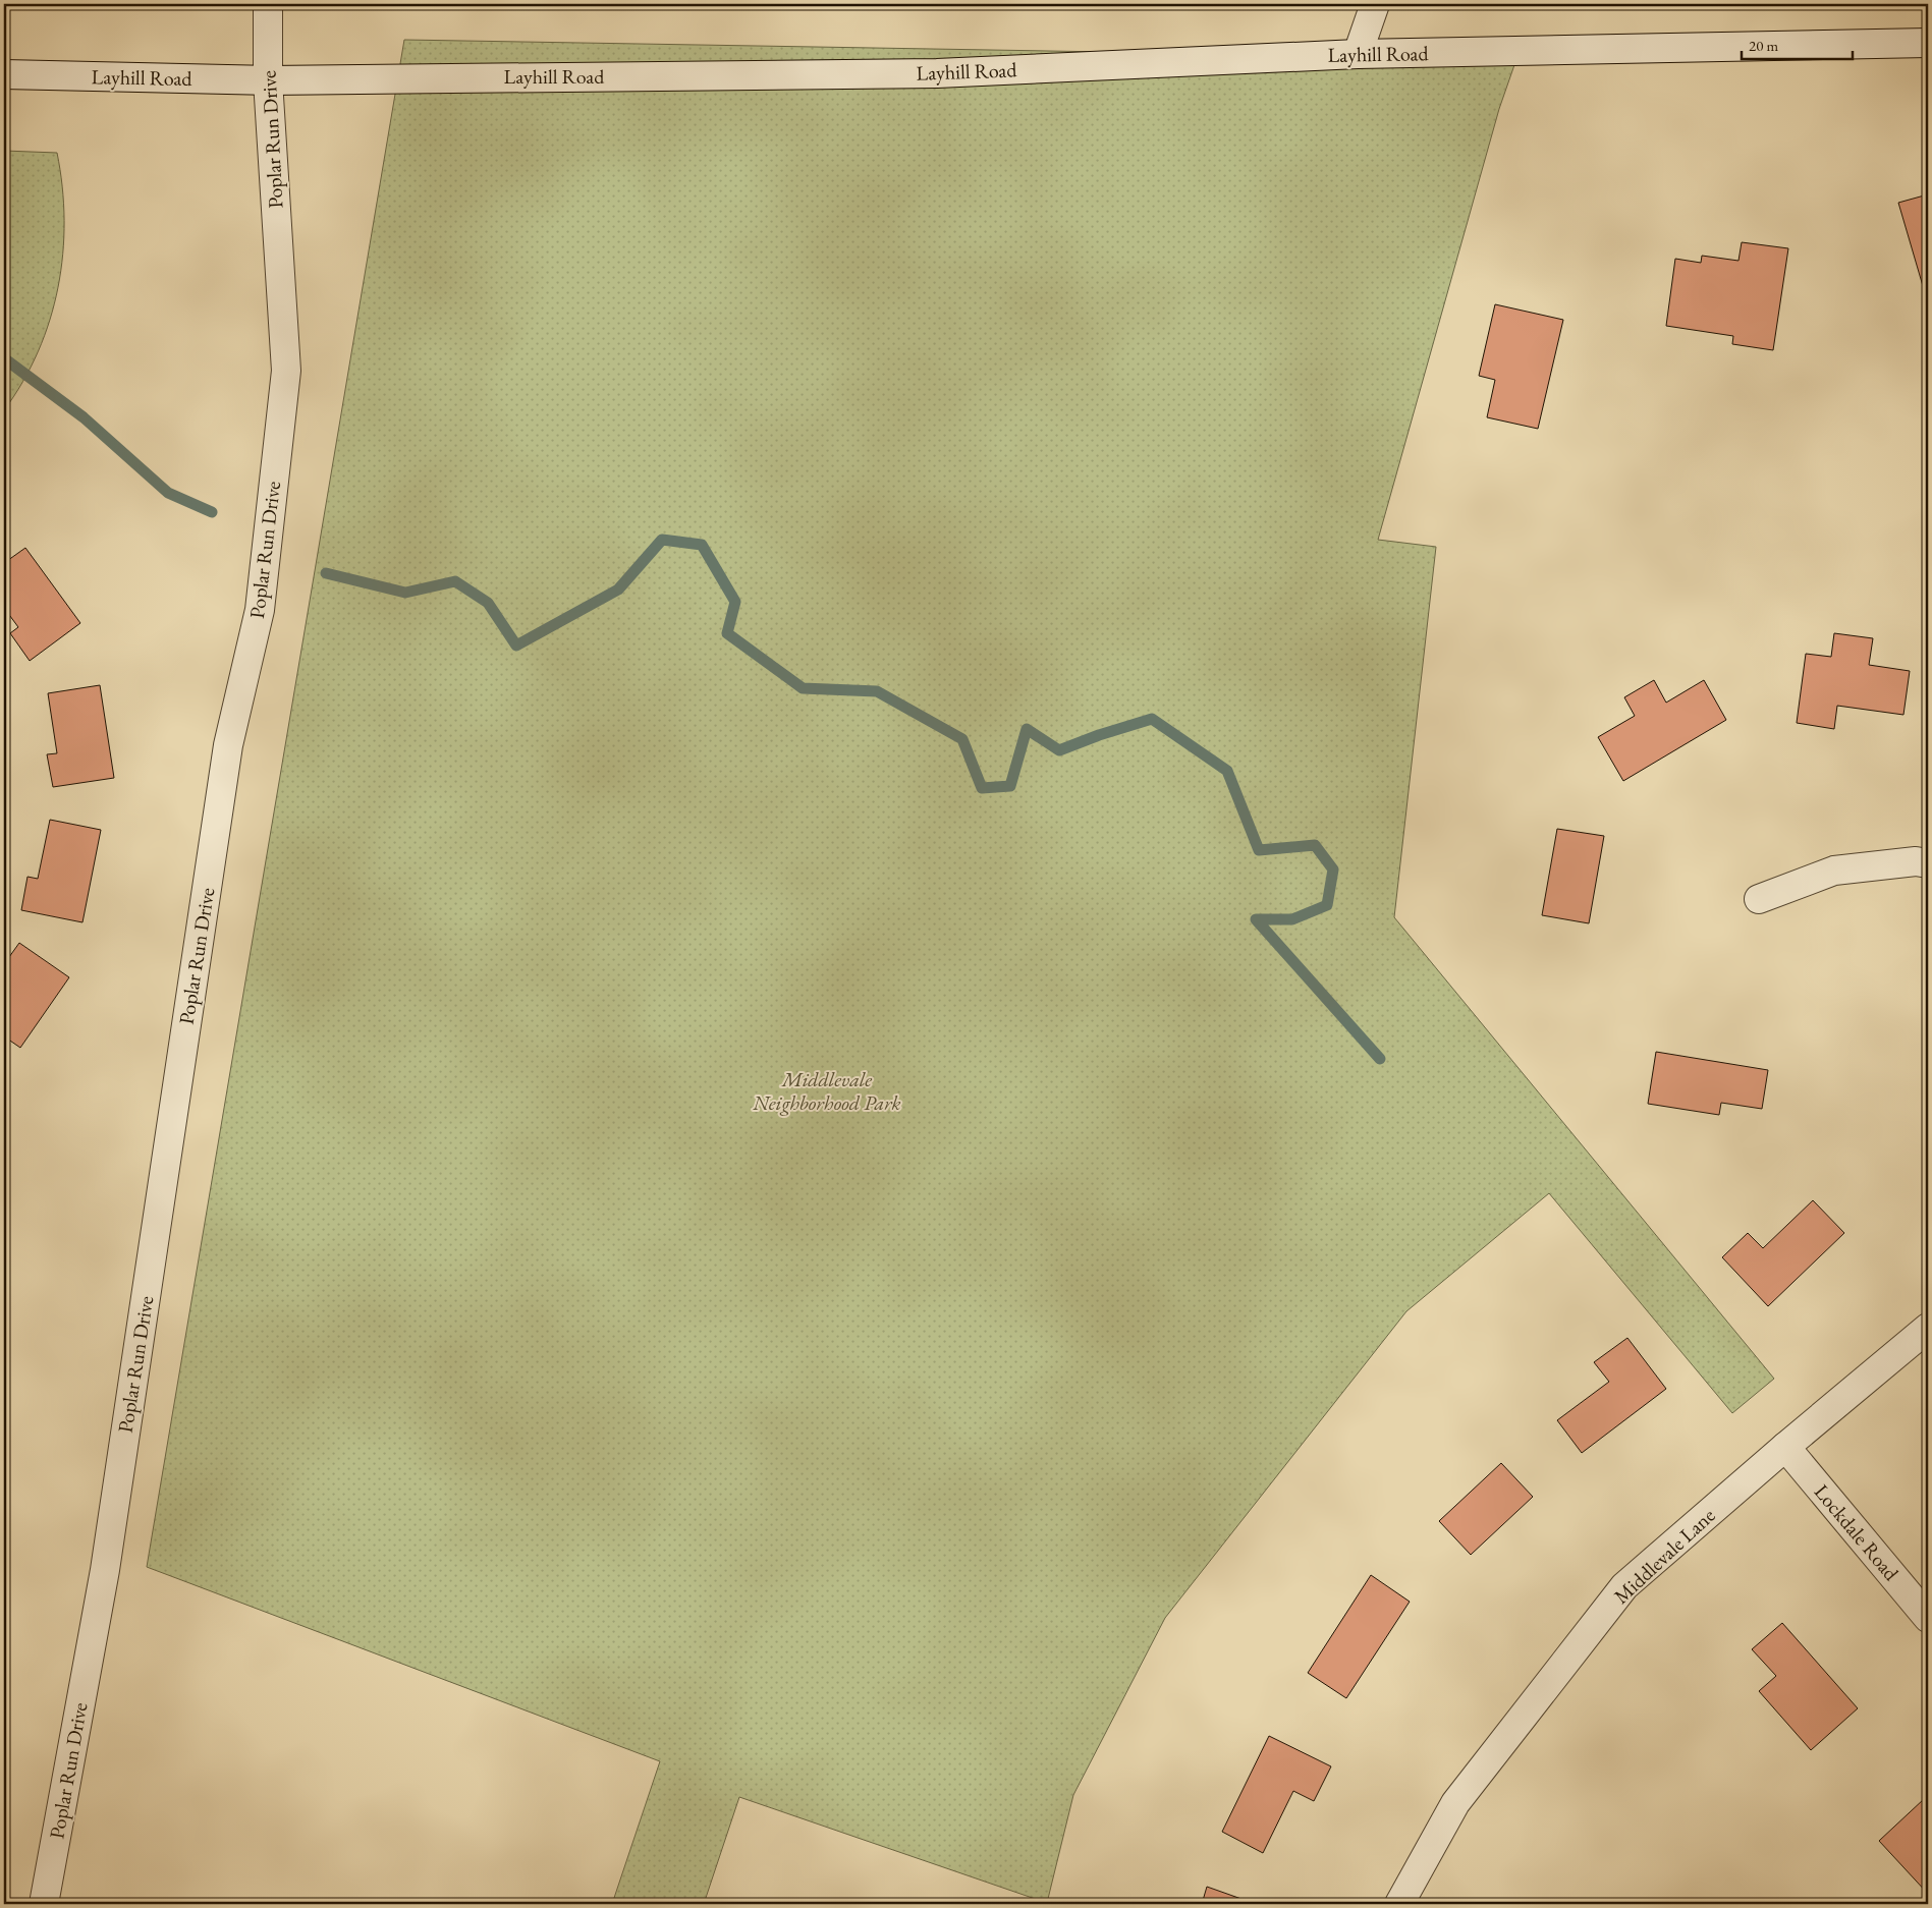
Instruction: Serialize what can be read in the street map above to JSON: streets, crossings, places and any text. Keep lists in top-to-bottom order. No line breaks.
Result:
{"streets":{"street":["Layhill Road","Poplar Run Drive","Lockdale Road","Middlevale Lane"]},"crossings":[["Layhill Road","Poplar Run Drive"],["Lockdale Road","Middlevale Lane"]],"parks":["Middlevale Neighborhood Park"],"scale_bar":"20 m"}
